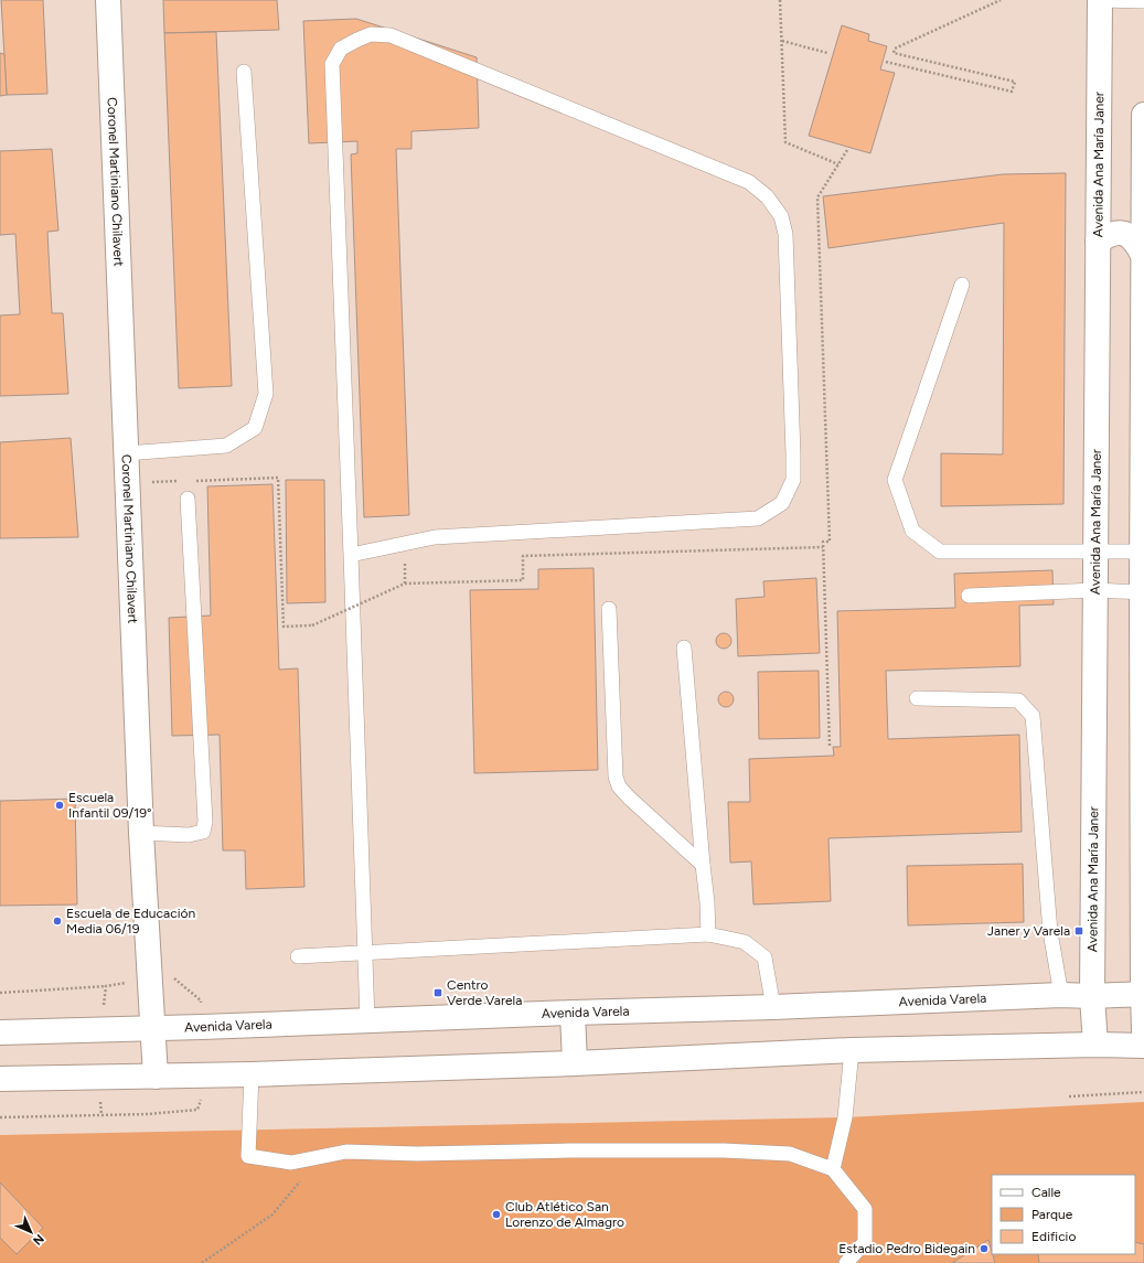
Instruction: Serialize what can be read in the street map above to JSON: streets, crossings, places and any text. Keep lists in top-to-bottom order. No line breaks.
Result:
{"streets":{"street":["Avenida Ana María Janer","Coronel Martiniano Chilavert","Avenida Varela"]},"crossings":[["Avenida Ana María Janer","Avenida Varela"],["Coronel Martiniano Chilavert","Avenida Varela"]],"places":{"other":["Escuela Infantil 09/19°","Escuela de Educación Media 06/19","Club Atlético San Lorenzo de Almagro","Estadio Pedro Bidegain"],"transit":["Janer y Varela","Centro Verde Varela"]},"legend":["Calle","Parque","Edificio"],"north":"bottom right"}
